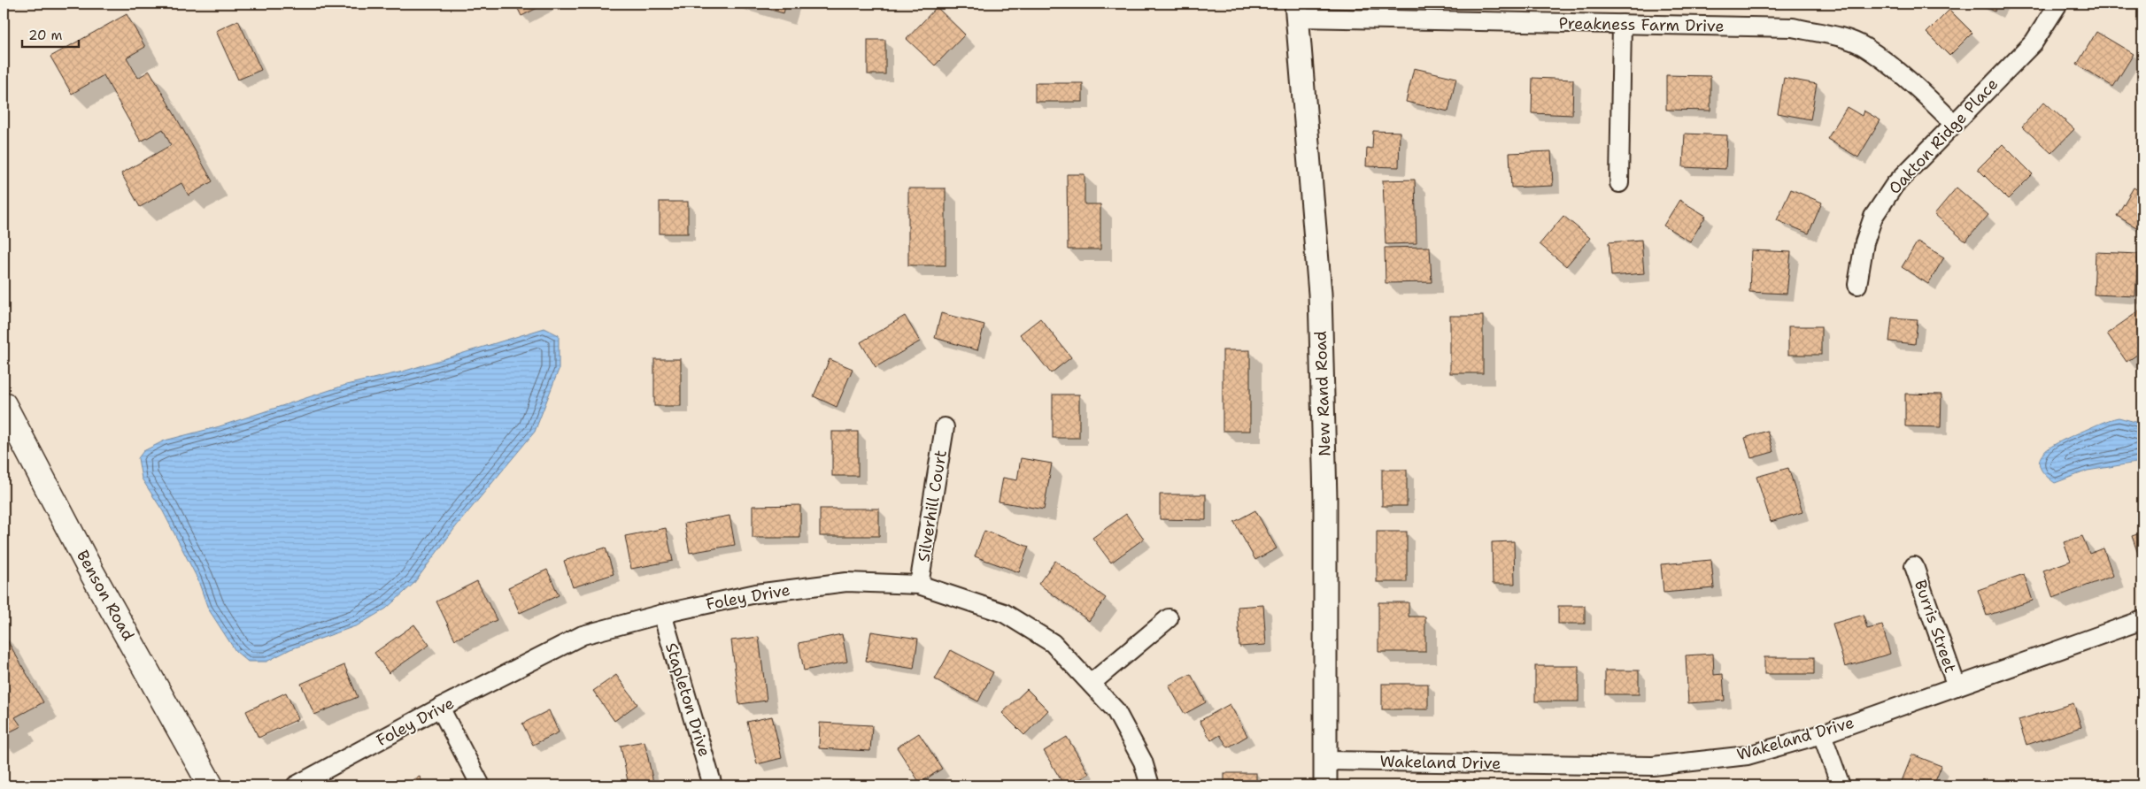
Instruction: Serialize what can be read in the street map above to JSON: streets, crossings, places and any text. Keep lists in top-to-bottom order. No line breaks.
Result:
{"streets":{"main road":["Benson Road"],"street":["Preakness Farm Drive","Oakton Ridge Place","New Rand Road","Silverhill Court","Foley Drive","Burris Street","Stapleton Drive","Wakeland Drive"]},"crossings":[["Preakness Farm Drive","Oakton Ridge Place"],["Preakness Farm Drive","New Rand Road"],["New Rand Road","Wakeland Drive"],["Silverhill Court","Foley Drive"],["Foley Drive","Stapleton Drive"],["Burris Street","Wakeland Drive"]],"scale_bar":"20 m"}
